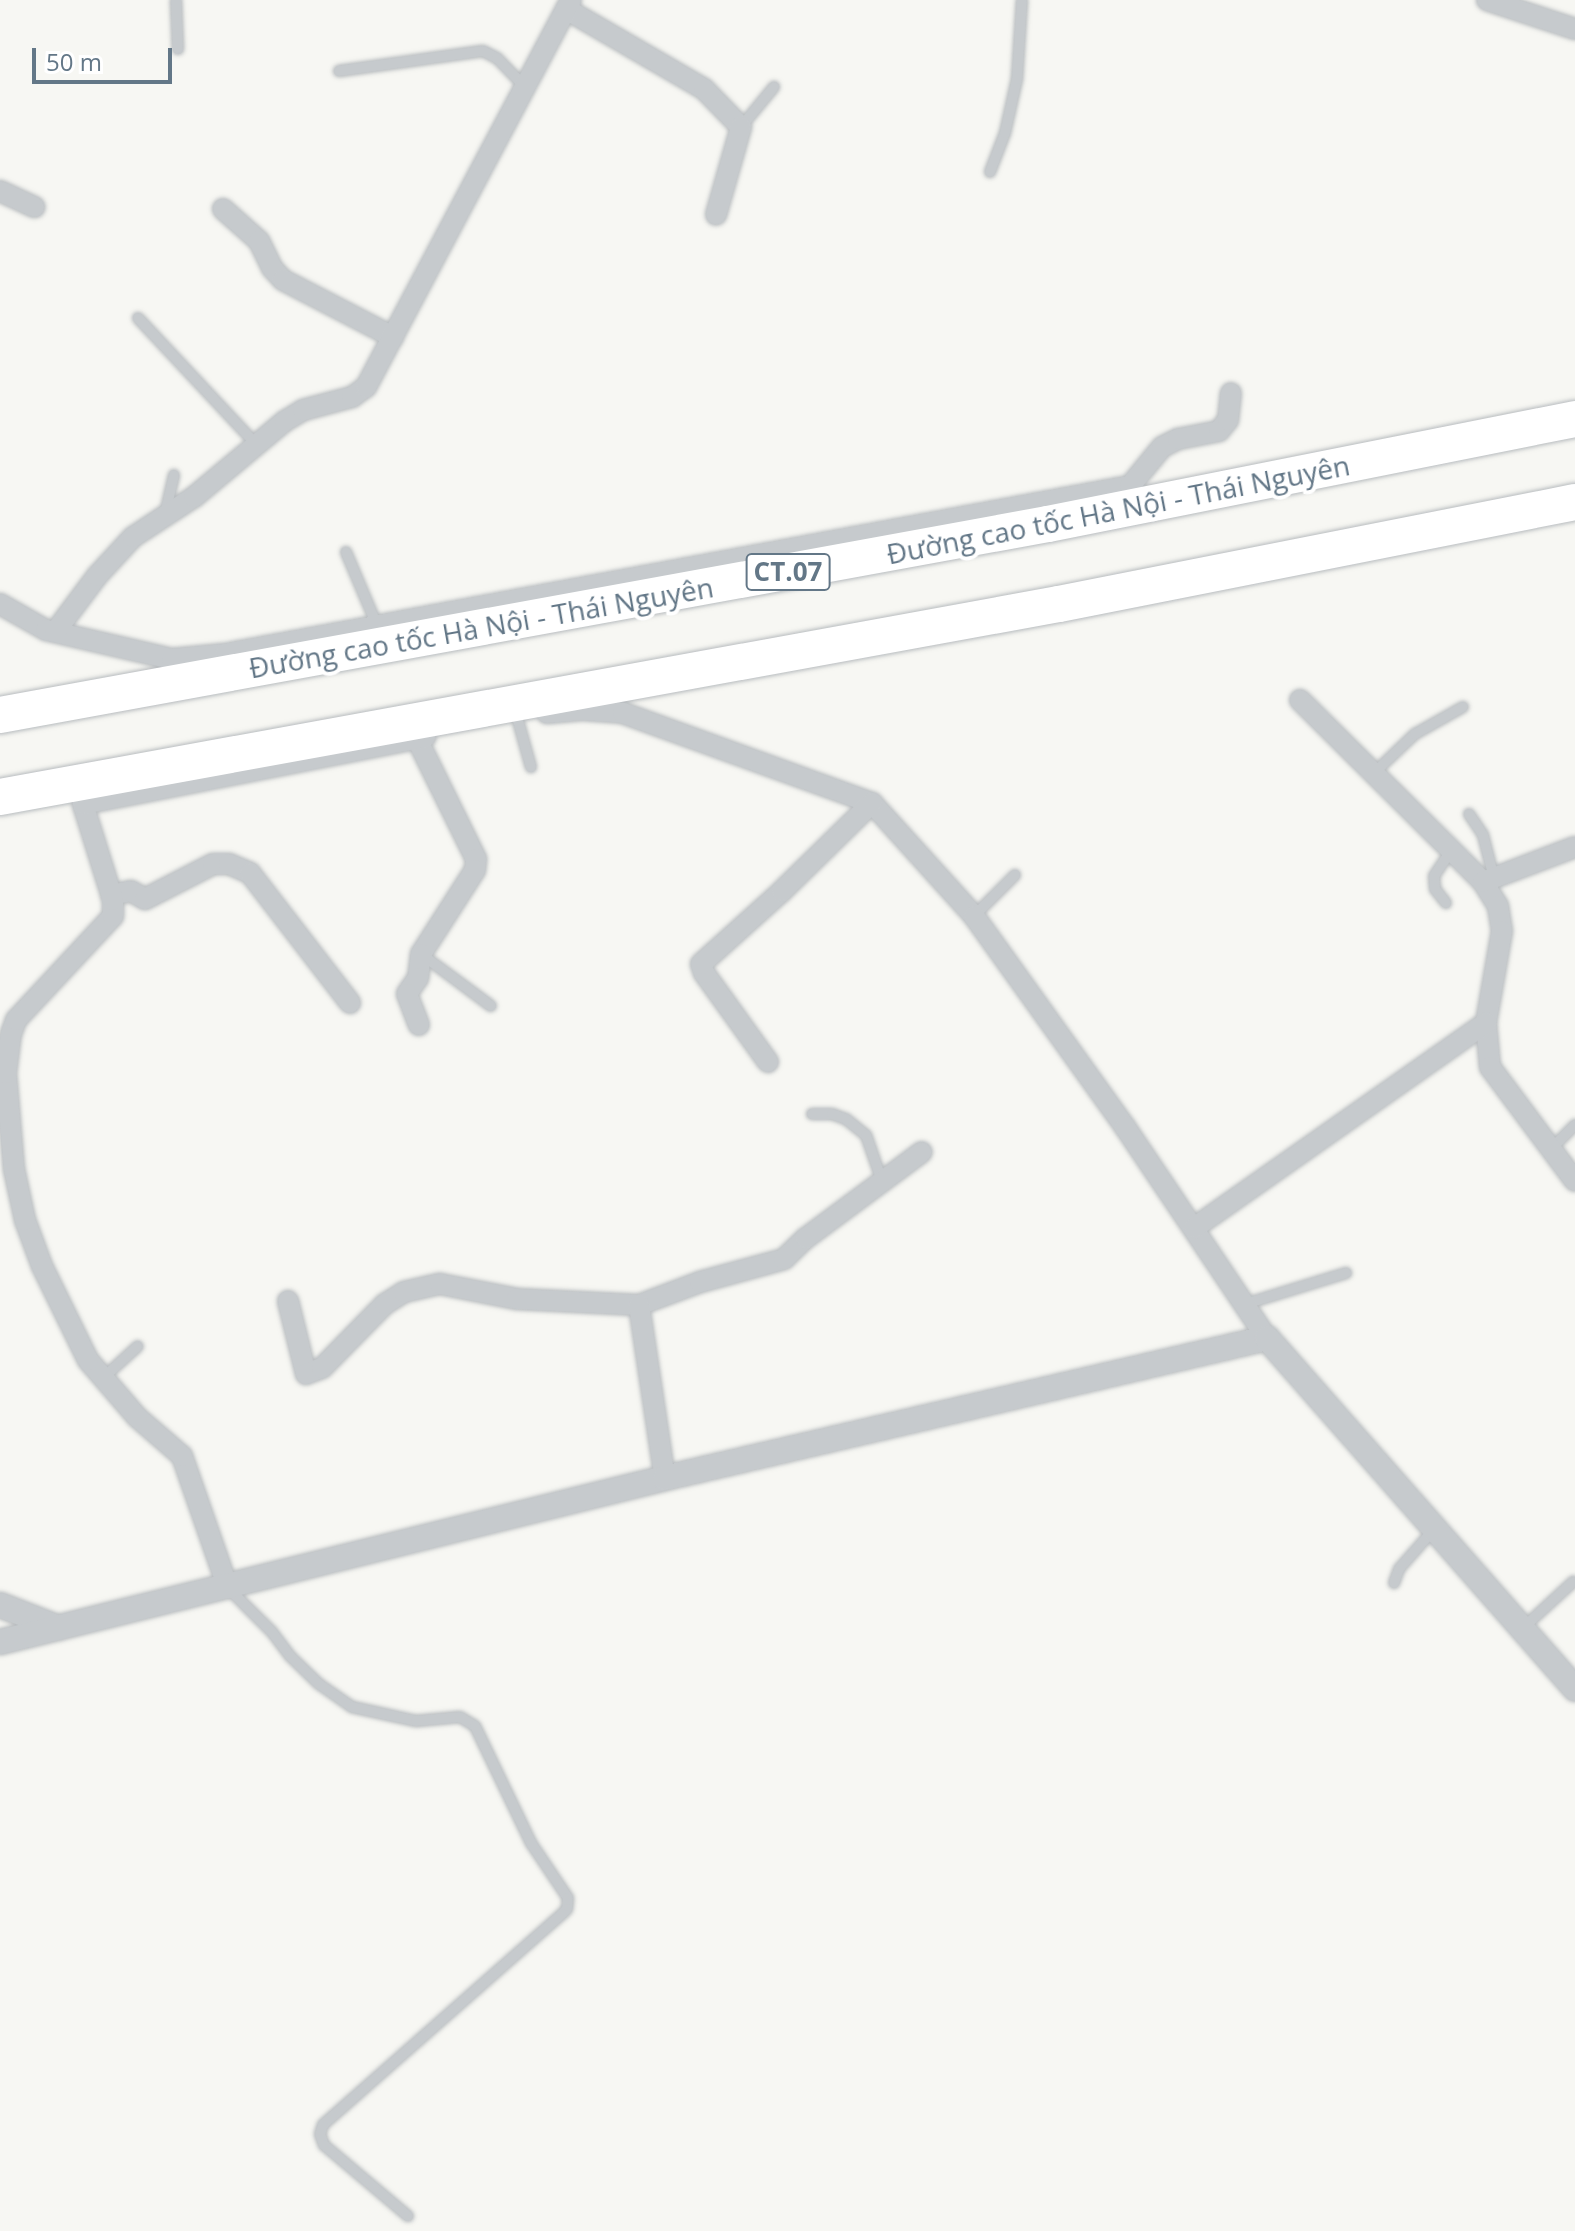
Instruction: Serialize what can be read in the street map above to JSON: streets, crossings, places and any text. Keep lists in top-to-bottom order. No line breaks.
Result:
{"streets":{"highway":["Đường cao tốc Hà Nội - Thái Nguyên","CT.07"]},"scale_bar":"50 m"}
